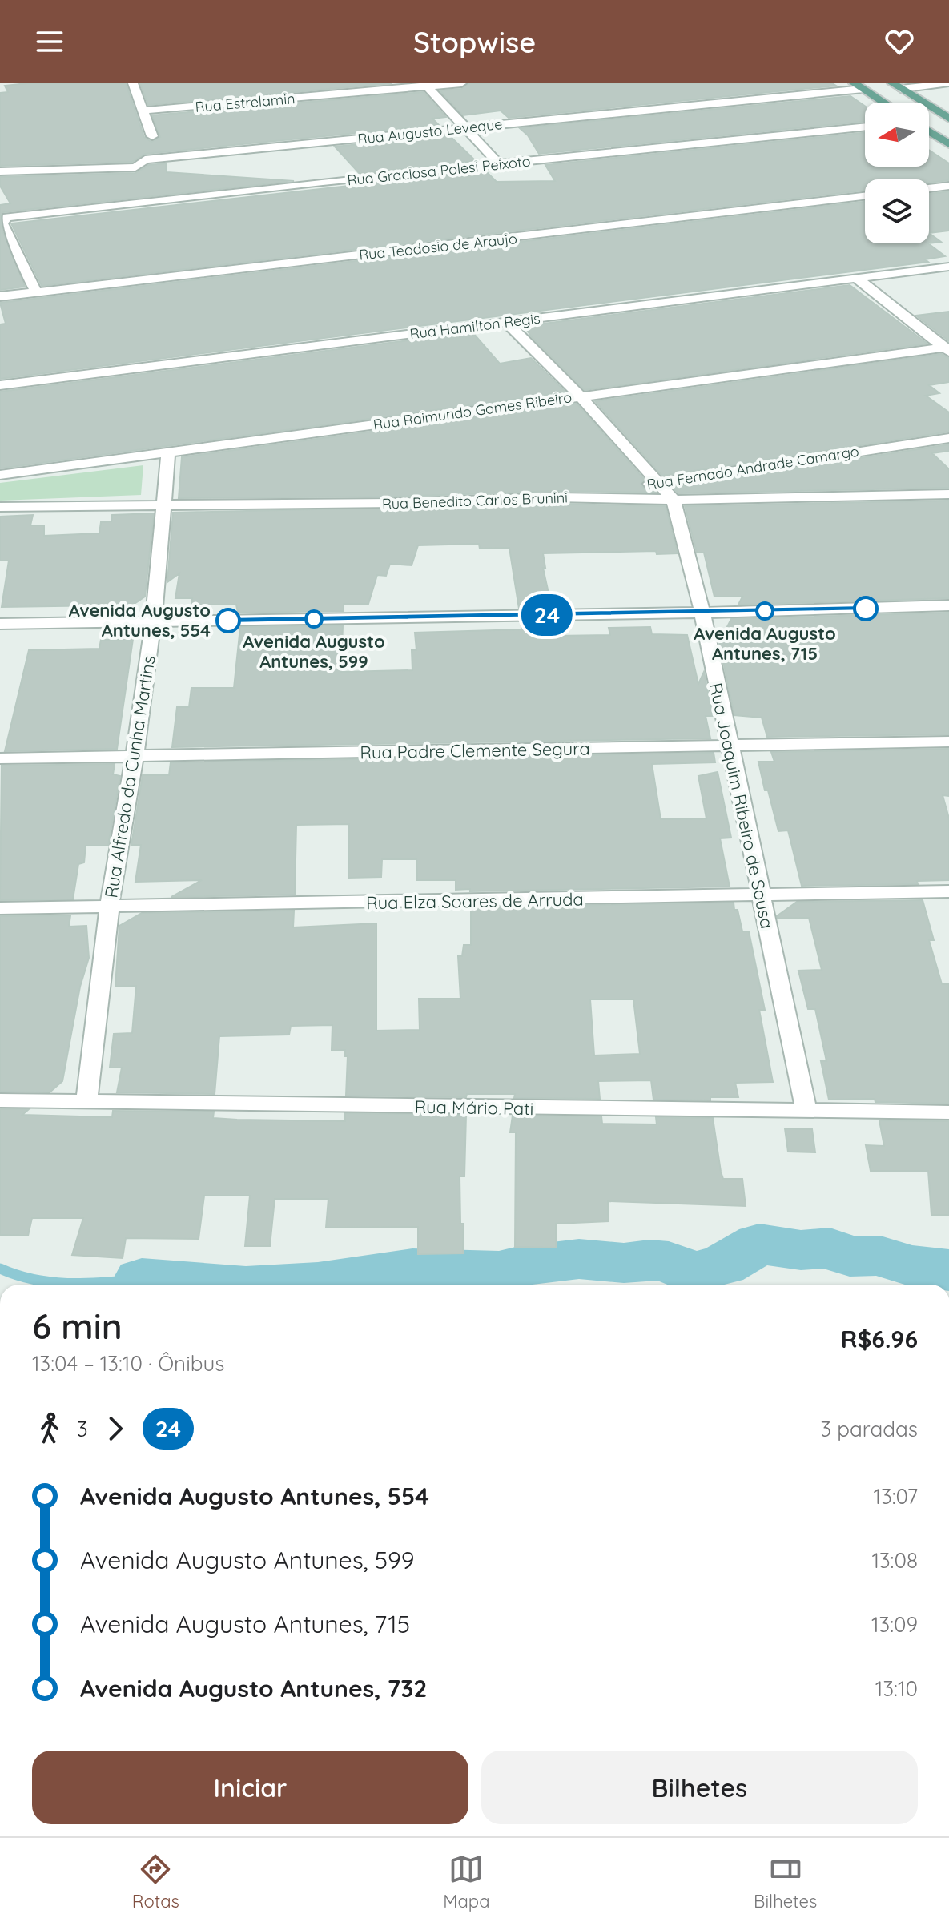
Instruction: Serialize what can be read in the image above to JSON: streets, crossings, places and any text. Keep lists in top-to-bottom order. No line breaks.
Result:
{"streets":{"street":["Rua Estrelamin","Rua Augusto Leveque","Rua Graciosa Polesi Peixoto","Rua Teodosio de Araujo","Rua Hamilton Regis","Rua Raimundo Gomes Ribeiro","Rua Fernado Andrade Camargo","Rua Benedito Carlos Brunini","Rua Padre Clemente Segura","Rua Alfredo da Cunha Martins","Rua Joaquim Ribeiro de Sousa","Rua Elza Soares de Arruda","Rua Mário Pati"]},"crossings":[["Rua Graciosa Polesi Peixoto","Rua Teodosio de Araujo"],["Rua Raimundo Gomes Ribeiro","Rua Alfredo da Cunha Martins"],["Rua Fernado Andrade Camargo","Rua Benedito Carlos Brunini"],["Rua Benedito Carlos Brunini","Rua Alfredo da Cunha Martins"],["Rua Benedito Carlos Brunini","Rua Joaquim Ribeiro de Sousa"],["Rua Padre Clemente Segura","Rua Alfredo da Cunha Martins"],["Rua Padre Clemente Segura","Rua Joaquim Ribeiro de Sousa"],["Rua Alfredo da Cunha Martins","Rua Elza Soares de Arruda"],["Rua Alfredo da Cunha Martins","Rua Mário Pati"],["Rua Joaquim Ribeiro de Sousa","Rua Elza Soares de Arruda"],["Rua Joaquim Ribeiro de Sousa","Rua Mário Pati"]],"places":["Avenida Augusto Antunes, 715","Avenida Augusto Antunes, 599","Avenida Augusto Antunes, 554"],"lines":["bus line 24"],"north":"left","page":{"header":"Stopwise","on_map":"24","heading":["6 min","13:04 – 13:10 · Ônibus","R$6.96"],"legs":["3","24","3 paradas"],"list":[{"name":"Avenida Augusto Antunes, 554","value":"13:07"},{"name":"Avenida Augusto Antunes, 599","value":"13:08"},{"name":"Avenida Augusto Antunes, 715","value":"13:09"},{"name":"Avenida Augusto Antunes, 732","value":"13:10"}],"buttons":["Iniciar","Bilhetes"],"tabs":["Rotas","Mapa","Bilhetes"]}}
